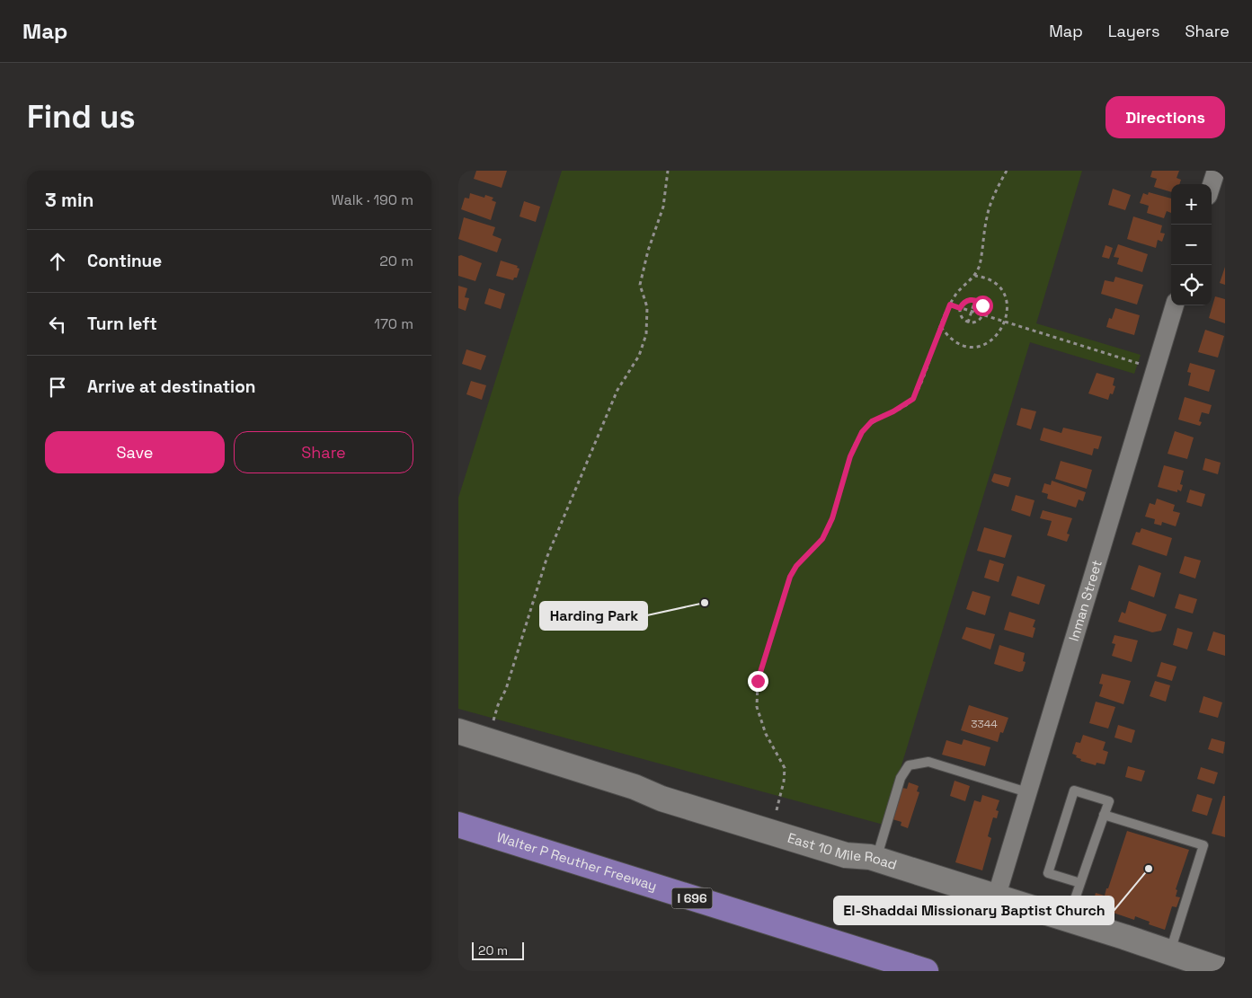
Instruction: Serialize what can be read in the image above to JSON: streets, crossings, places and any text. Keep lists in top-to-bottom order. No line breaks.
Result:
{"streets":{"highway":["Walter P Reuther Freeway","I 696"],"main road":["East 10 Mile Road"],"street":["Inman Street"]},"crossings":[["Inman Street","East 10 Mile Road"]],"places":["Harding Park","El-Shaddai Missionary Baptist Church"],"house_numbers":["3344"],"scale_bar":"20 m","page":{"header":"Map","nav":["Map","Layers","Share"],"buttons":["Directions",["Save","Share"]],"title":"Find us","heading":["3 min","Walk · 190 m"],"map_buttons":["+","−"],"list":[["Continue","20 m"],["Turn left","170 m"],"Arrive at destination"],"scale":"20 m"}}
